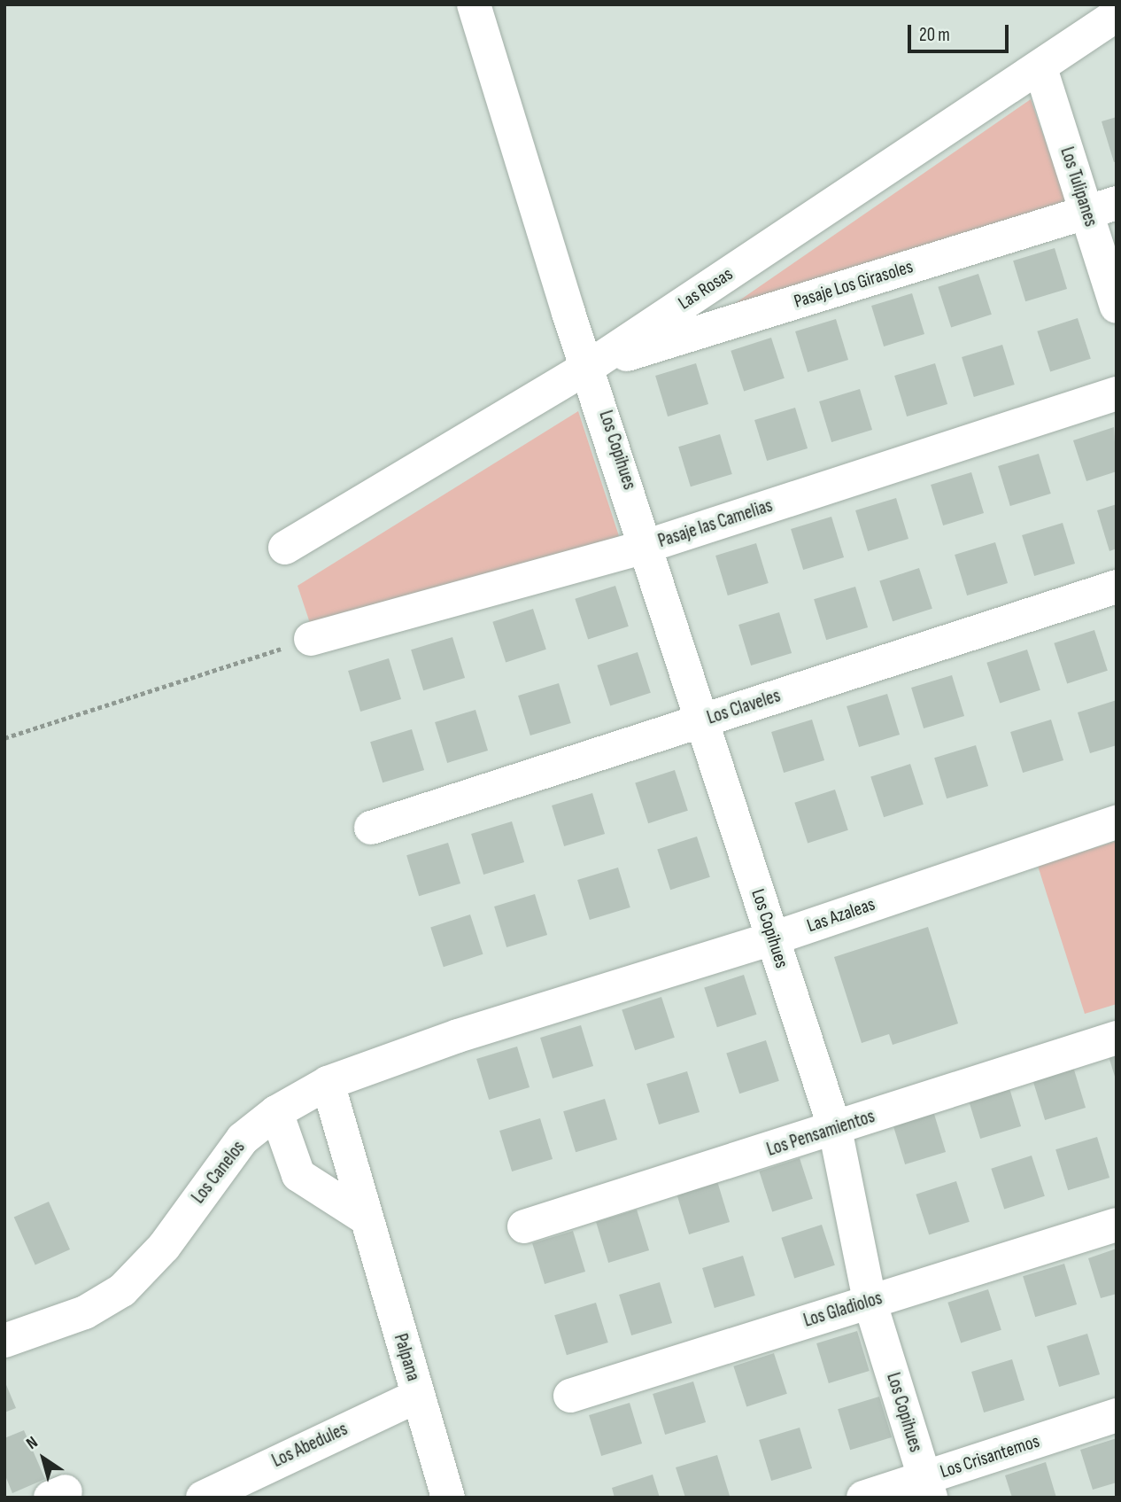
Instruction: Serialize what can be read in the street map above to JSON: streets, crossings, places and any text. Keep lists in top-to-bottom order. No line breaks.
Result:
{"streets":{"street":["Los Tulipanes","Pasaje Los Girasoles","Las Rosas","Los Copihues","Pasaje las Camelias","Los Claveles","Las Azaleas","Los Pensamientos","Los Canelos","Los Gladiolos","Palpana","Los Abedules","Los Crisantemos"]},"crossings":[["Los Tulipanes","Pasaje Los Girasoles"],["Los Tulipanes","Las Rosas"],["Pasaje Los Girasoles","Las Rosas"],["Pasaje Los Girasoles","Los Copihues"],["Las Rosas","Los Copihues"],["Los Copihues","Pasaje las Camelias"],["Los Copihues","Los Claveles"],["Los Copihues","Las Azaleas"],["Los Copihues","Los Pensamientos"],["Los Copihues","Los Gladiolos"],["Los Copihues","Los Crisantemos"],["Las Azaleas","Los Canelos"],["Los Canelos","Palpana"],["Palpana","Los Abedules"]],"scale_bar":"20 m","north":"top left"}
